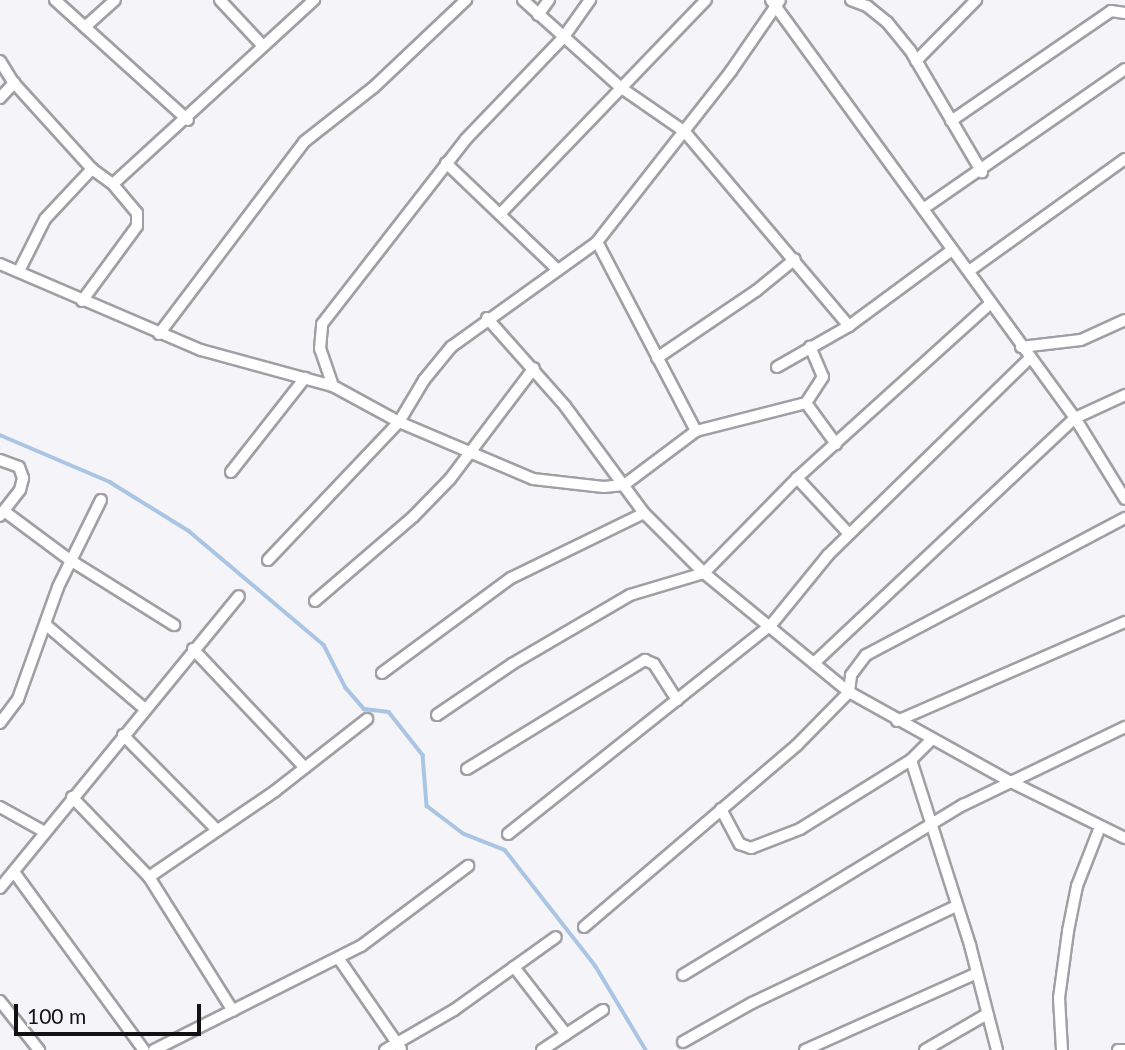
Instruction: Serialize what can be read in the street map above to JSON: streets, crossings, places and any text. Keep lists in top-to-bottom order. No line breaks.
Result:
{"scale_bar":"100 m"}
